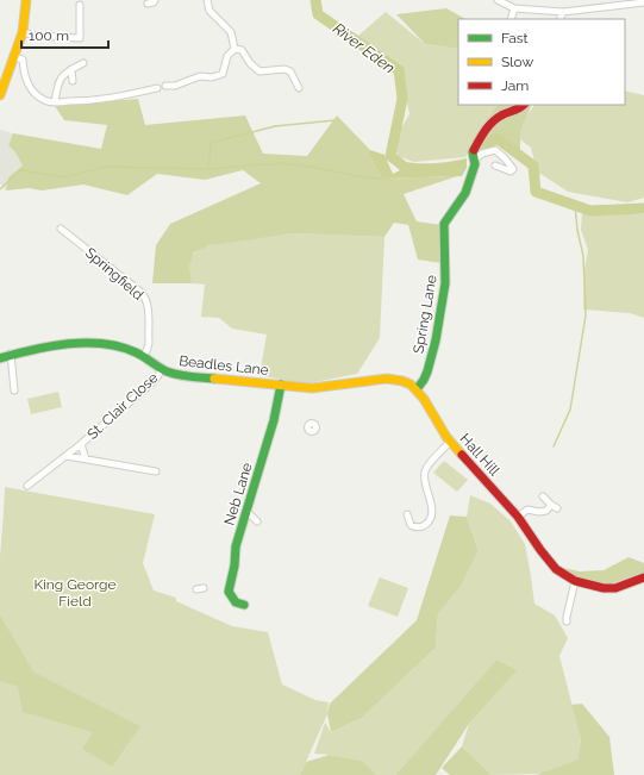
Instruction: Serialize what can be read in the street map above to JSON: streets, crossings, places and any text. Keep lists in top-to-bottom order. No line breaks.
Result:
{"streets":{"street":["Springfield","Spring Lane","Beadles Lane","St. Clair Close","Hall Hill","Neb Lane"]},"crossings":[["Springfield","Beadles Lane"],["Spring Lane","Hall Hill"],["Beadles Lane","St. Clair Close"],["Beadles Lane","Neb Lane"]],"water":["River Eden"],"parks":["King George Field"],"legend":["Fast","Slow","Jam"],"scale_bar":"100 m"}
